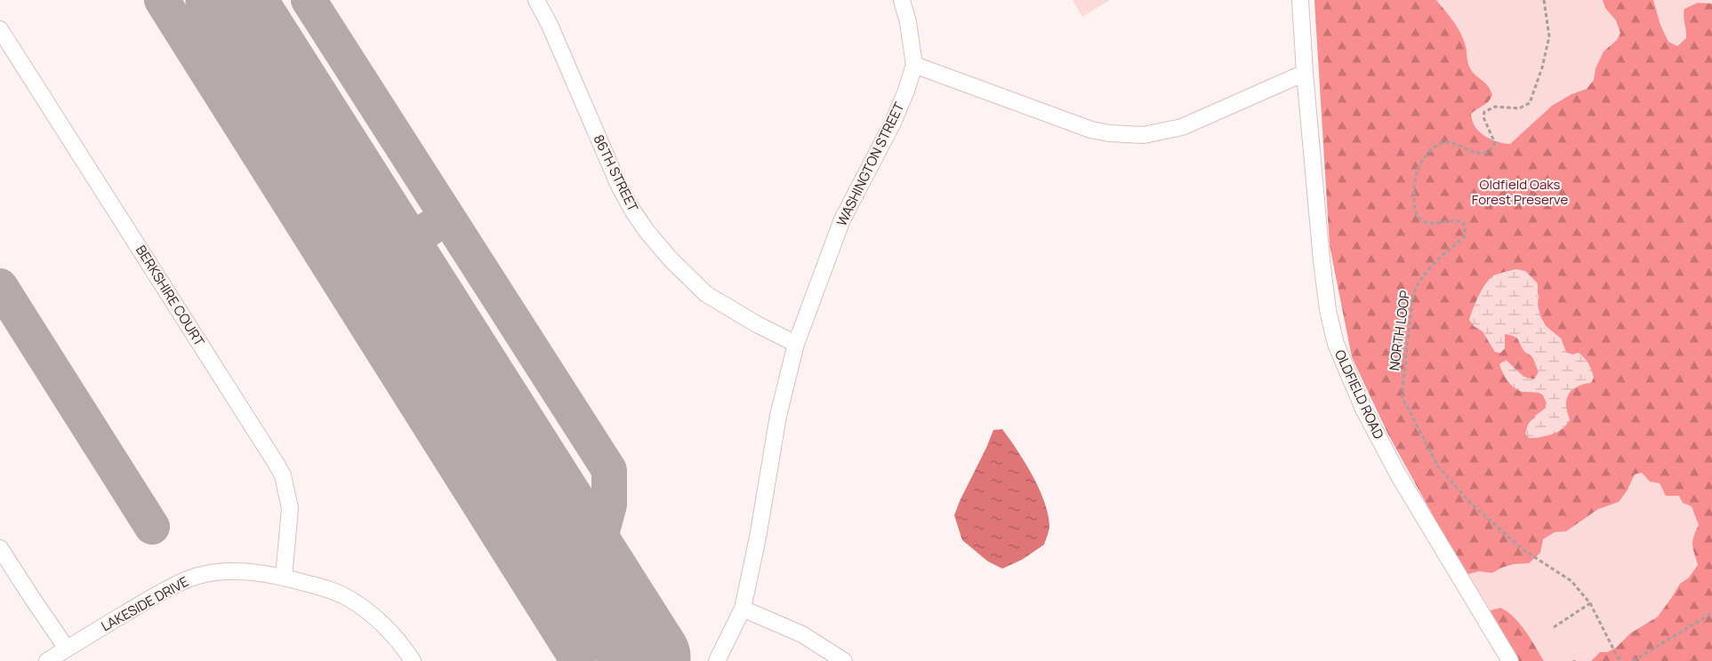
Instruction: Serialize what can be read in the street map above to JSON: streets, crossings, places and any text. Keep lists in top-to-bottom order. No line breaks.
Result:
{"streets":{"street":["WASHINGTON STREET","86TH STREET","BERKSHIRE COURT","OLDFIELD ROAD","LAKESIDE DRIVE"],"path":["NORTH LOOP"]},"crossings":[["WASHINGTON STREET","86TH STREET"],["BERKSHIRE COURT","LAKESIDE DRIVE"]],"parks":["Oldfield Oaks Forest Preserve"]}
